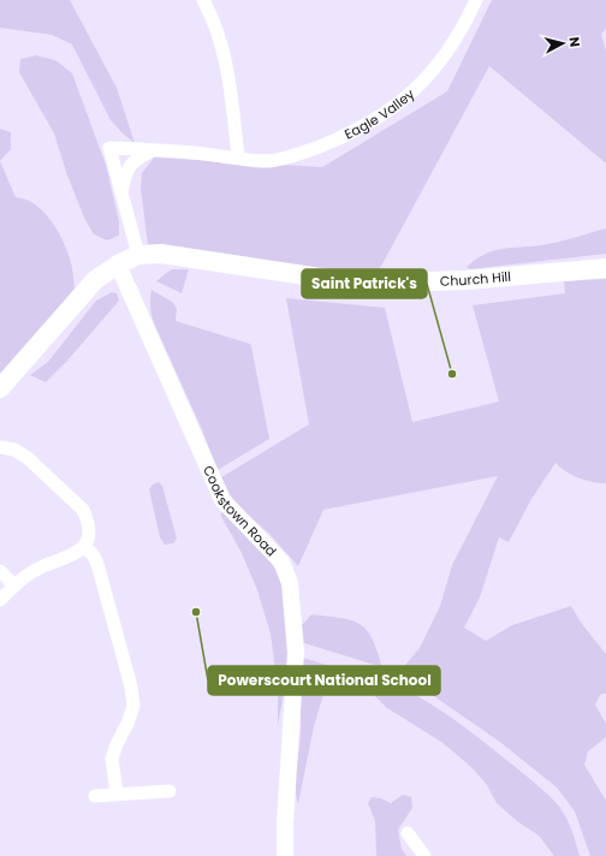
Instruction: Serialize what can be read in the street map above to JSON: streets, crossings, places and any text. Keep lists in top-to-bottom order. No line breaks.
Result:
{"streets":{"main road":["Church Hill"],"street":["Eagle Valley","Cookstown Road"]},"crossings":[["Church Hill","Cookstown Road"]],"places":["Saint Patrick's","Powerscourt National School"],"north":"right"}
